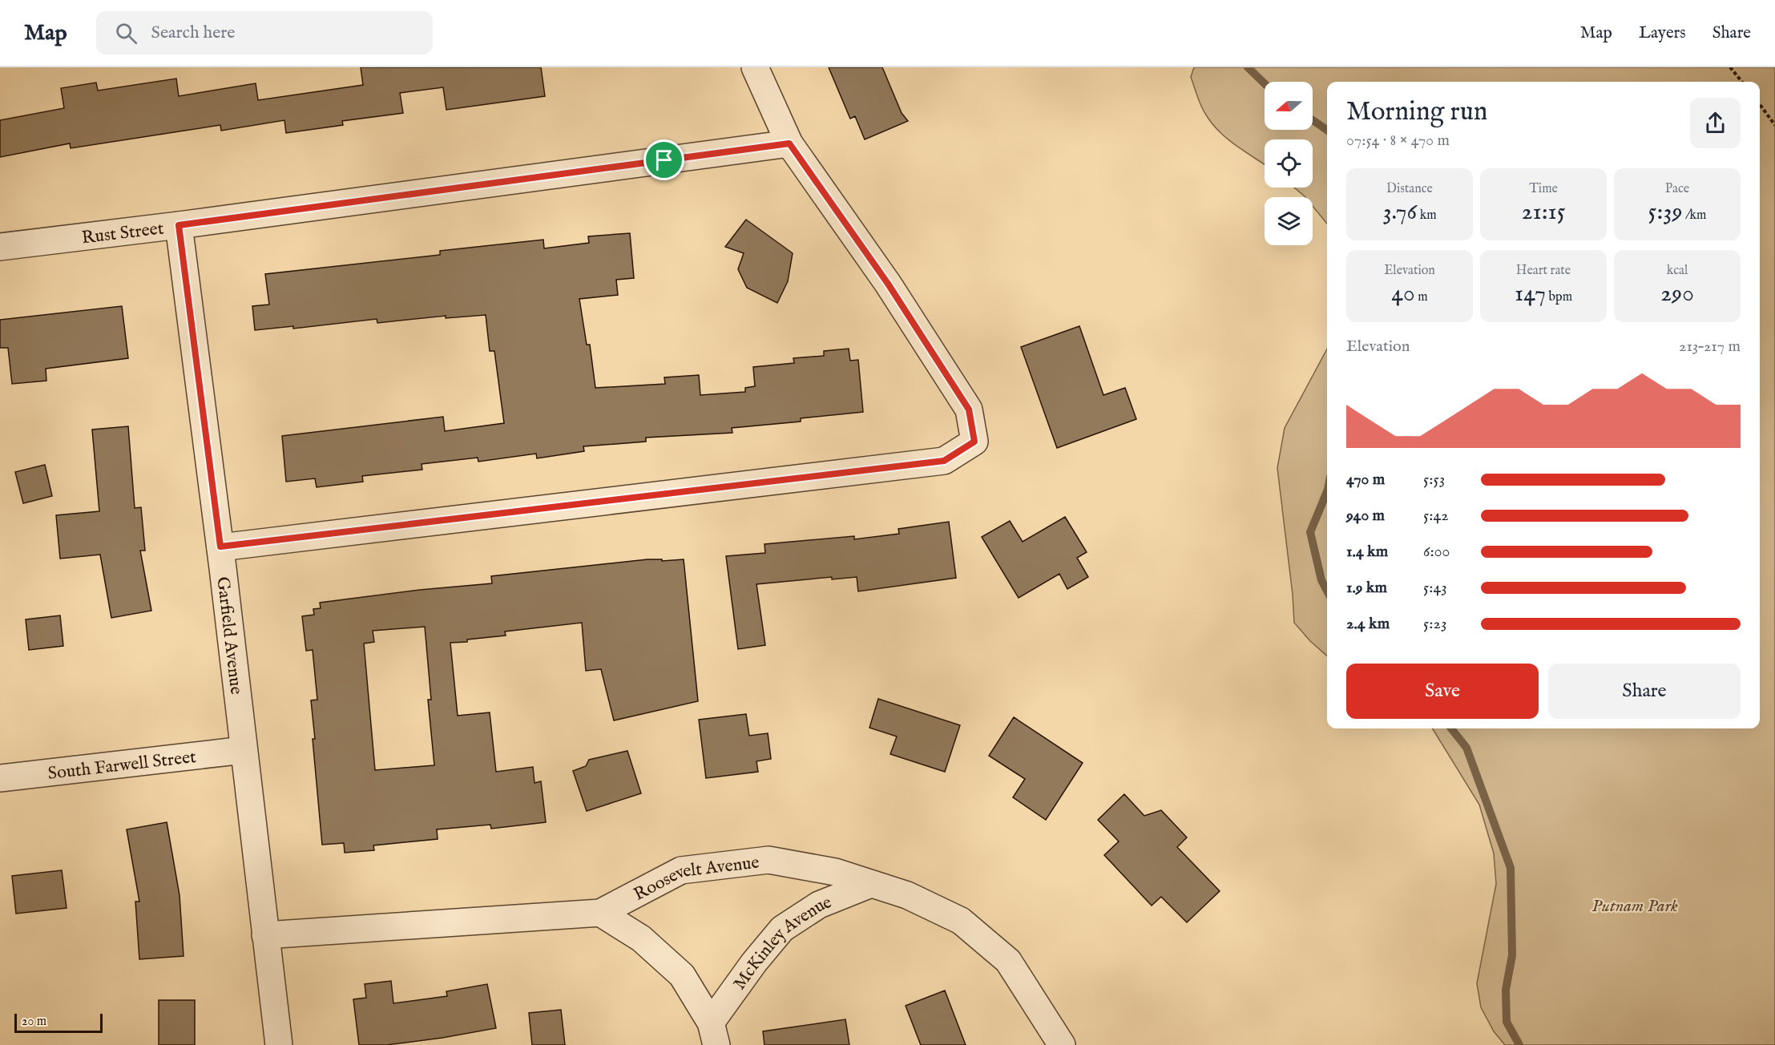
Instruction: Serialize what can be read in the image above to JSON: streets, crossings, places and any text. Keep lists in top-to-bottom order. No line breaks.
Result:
{"streets":{"street":["Rust Street","Garfield Avenue","South Farwell Street","Roosevelt Avenue","McKinley Avenue"]},"crossings":[["Rust Street","Garfield Avenue"],["Garfield Avenue","South Farwell Street"],["Garfield Avenue","Roosevelt Avenue"],["Roosevelt Avenue","McKinley Avenue"]],"parks":["Putnam Park"],"scale_bar":"20 m","north":"left","page":{"header":"Map","search":"Search here","nav":["Map","Layers","Share"],"heading":["Morning run","07:54 · 8 × 470 m"],"stats":[["Distance","3.76 km"],["Time","21:15"],["Pace","5:39 /km"],["Elevation","40 m"],["Heart rate","147 bpm"],["kcal","290"]],"chart":["Elevation","213–217 m"],"list":[{"name":"470 m","note":"5:53"},{"name":"940 m","note":"5:42"},{"name":"1.4 km","note":"6:00"},{"name":"1.9 km","note":"5:43"},{"name":"2.4 km","note":"5:23"}],"buttons":["Save","Share"],"scale":"20 m"}}
